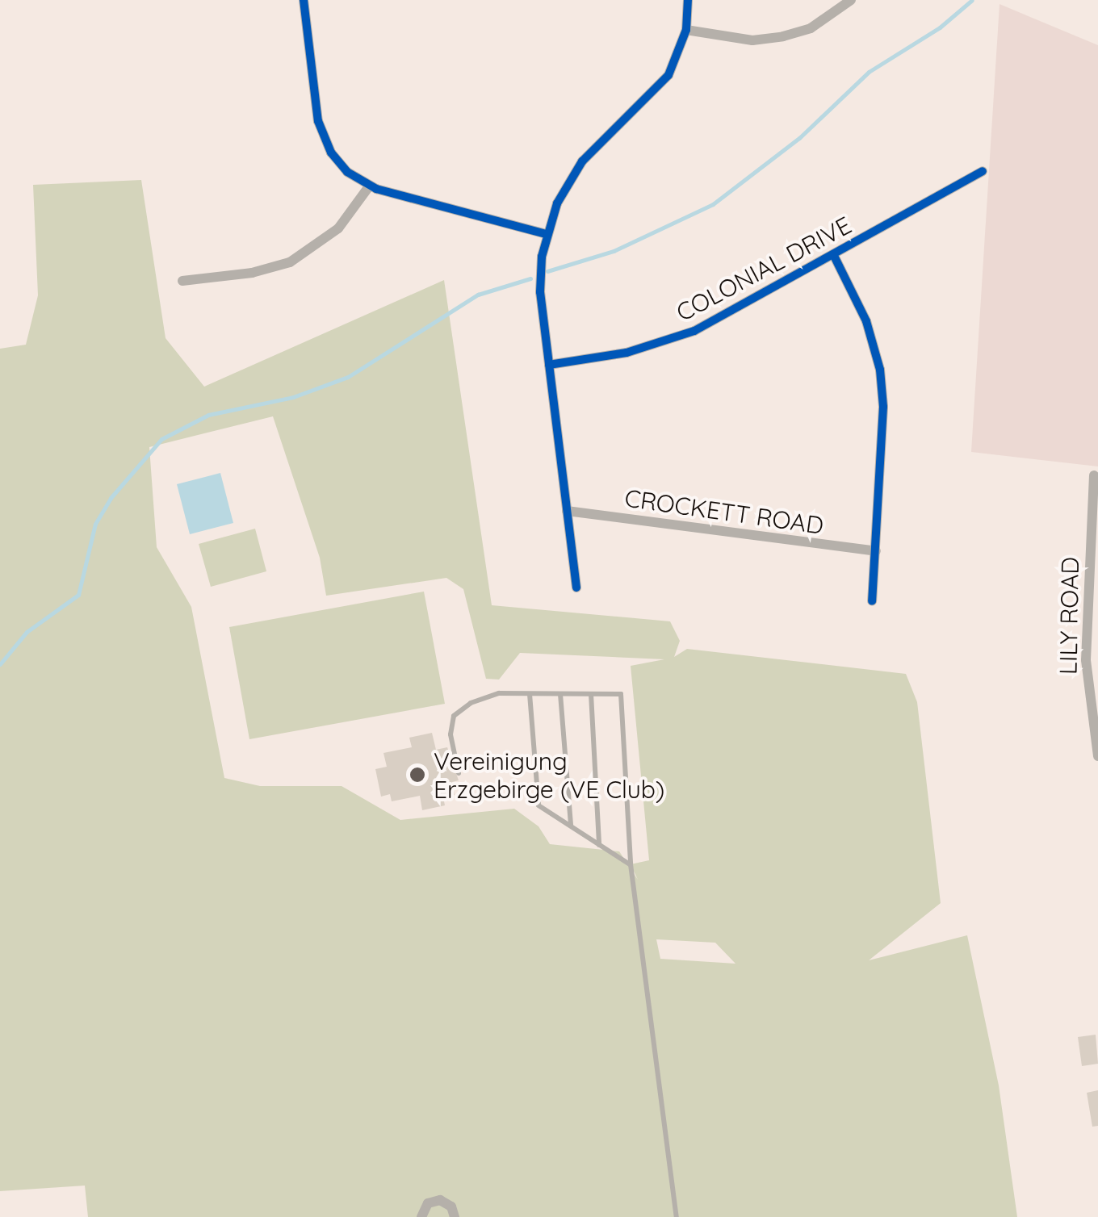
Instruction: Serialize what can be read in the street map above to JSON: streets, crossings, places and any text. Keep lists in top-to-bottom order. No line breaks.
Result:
{"streets":{"street":["COLONIAL DRIVE","CROCKETT ROAD","LILY ROAD"]},"places":["Vereinigung Erzgebirge (VE Club)"]}
